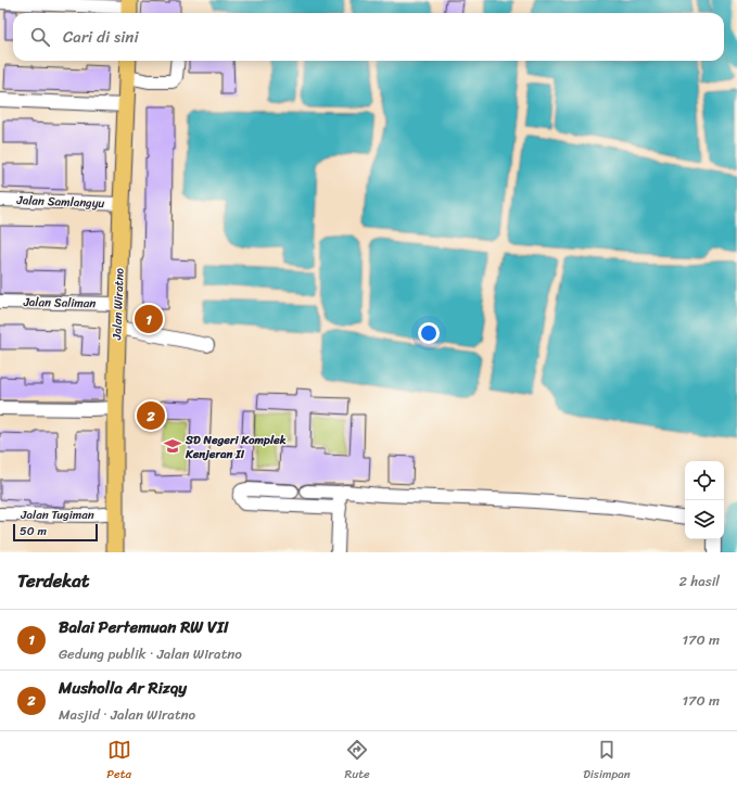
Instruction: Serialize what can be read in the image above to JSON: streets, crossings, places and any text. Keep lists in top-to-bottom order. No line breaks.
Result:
{"streets":{"main road":["Jalan Wiratno"],"street":["Jalan Samlangyu","Jalan Saliman","Jalan Tugiman"]},"crossings":[["Jalan Samlangyu","Jalan Wiratno"],["Jalan Saliman","Jalan Wiratno"],["Jalan Wiratno","Jalan Tugiman"]],"places":{"school or university":["SD Negeri Komplek Kenjeran II"]},"scale_bar":"50 m","page":{"search":"Cari di sini","pins":["1","2"],"scale":"50 m","heading":["Terdekat","2 hasil"],"list":[{"mark":"1","name":"Balai Pertemuan RW VII","note":"Gedung publik · Jalan Wiratno","value":"170 m"},{"mark":"2","name":"Musholla Ar Rizqy","note":"Masjid · Jalan Wiratno","value":"170 m"}],"nav":["Peta","Rute","Disimpan"]}}
